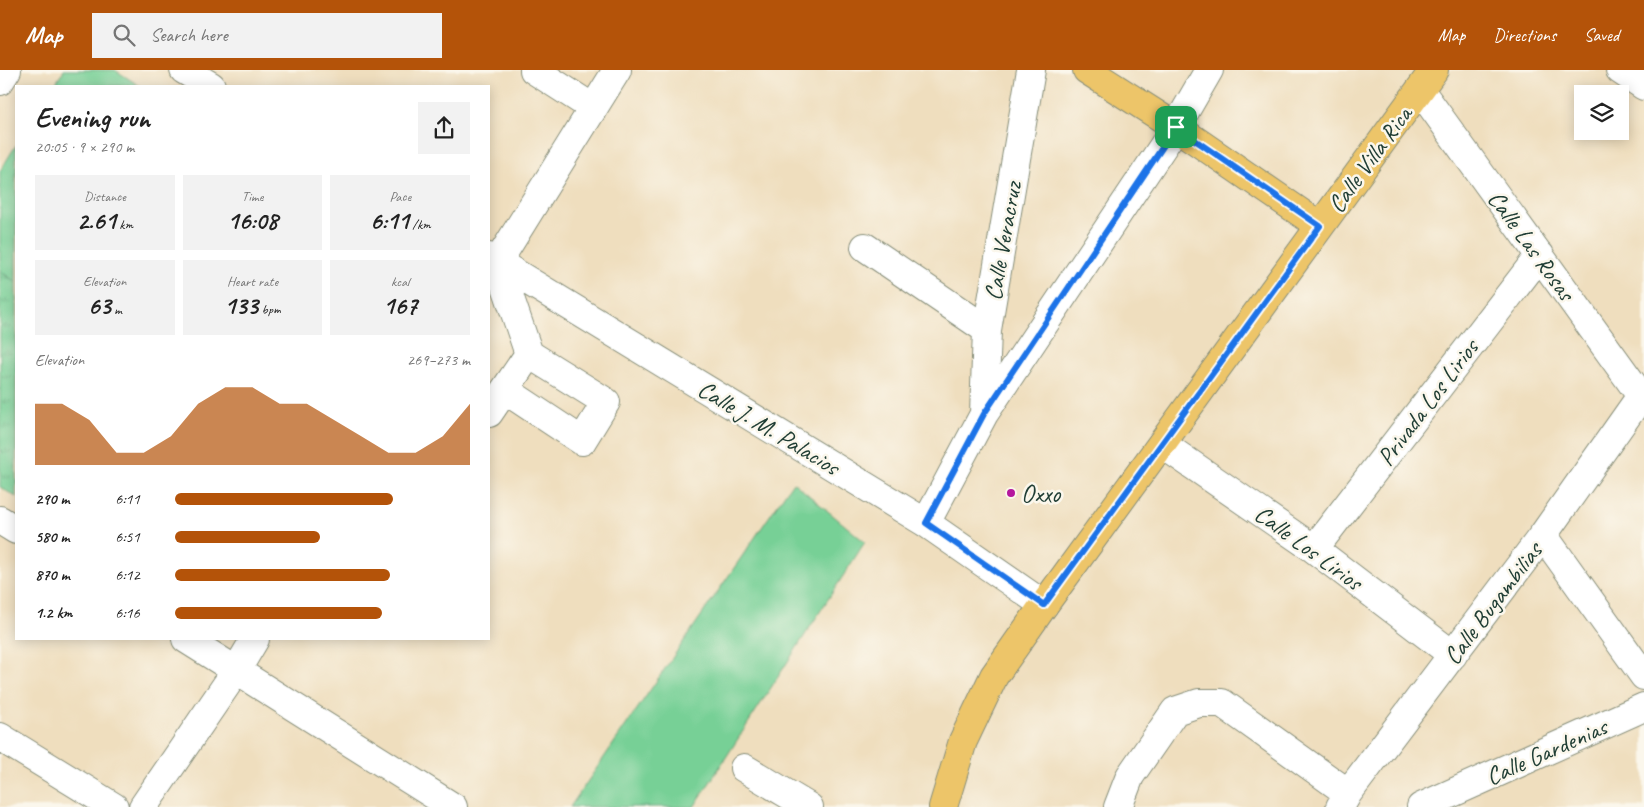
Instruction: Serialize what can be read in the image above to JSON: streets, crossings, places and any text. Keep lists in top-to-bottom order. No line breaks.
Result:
{"streets":{"main road":["Calle Villa Rica"],"street":["Calle Veracruz","Calle Las Rosas","Privada Los Lirios","Calle J. M. Palacios","Calle Los Lirios","Calle Bugambilias","Calle Gardenias"]},"crossings":[["Calle Villa Rica","Calle Las Rosas"],["Calle Villa Rica","Calle J. M. Palacios"],["Calle Villa Rica","Calle Los Lirios"],["Calle Las Rosas","Privada Los Lirios"],["Calle Las Rosas","Calle Bugambilias"],["Privada Los Lirios","Calle Los Lirios"],["Calle Los Lirios","Calle Bugambilias"]],"places":["Oxxo"],"page":{"header":"Map","search":"Search here","nav":["Map","Directions","Saved"],"heading":["Evening run","20:05 · 9 × 290 m"],"stats":[["Distance","2.61 km"],["Time","16:08"],["Pace","6:11 /km"],["Elevation","63 m"],["Heart rate","133 bpm"],["kcal","167"]],"chart":["Elevation","269–273 m"],"list":[{"name":"290 m","note":"6:11"},{"name":"580 m","note":"6:51"},{"name":"870 m","note":"6:12"},{"name":"1.2 km","note":"6:16"}]}}
